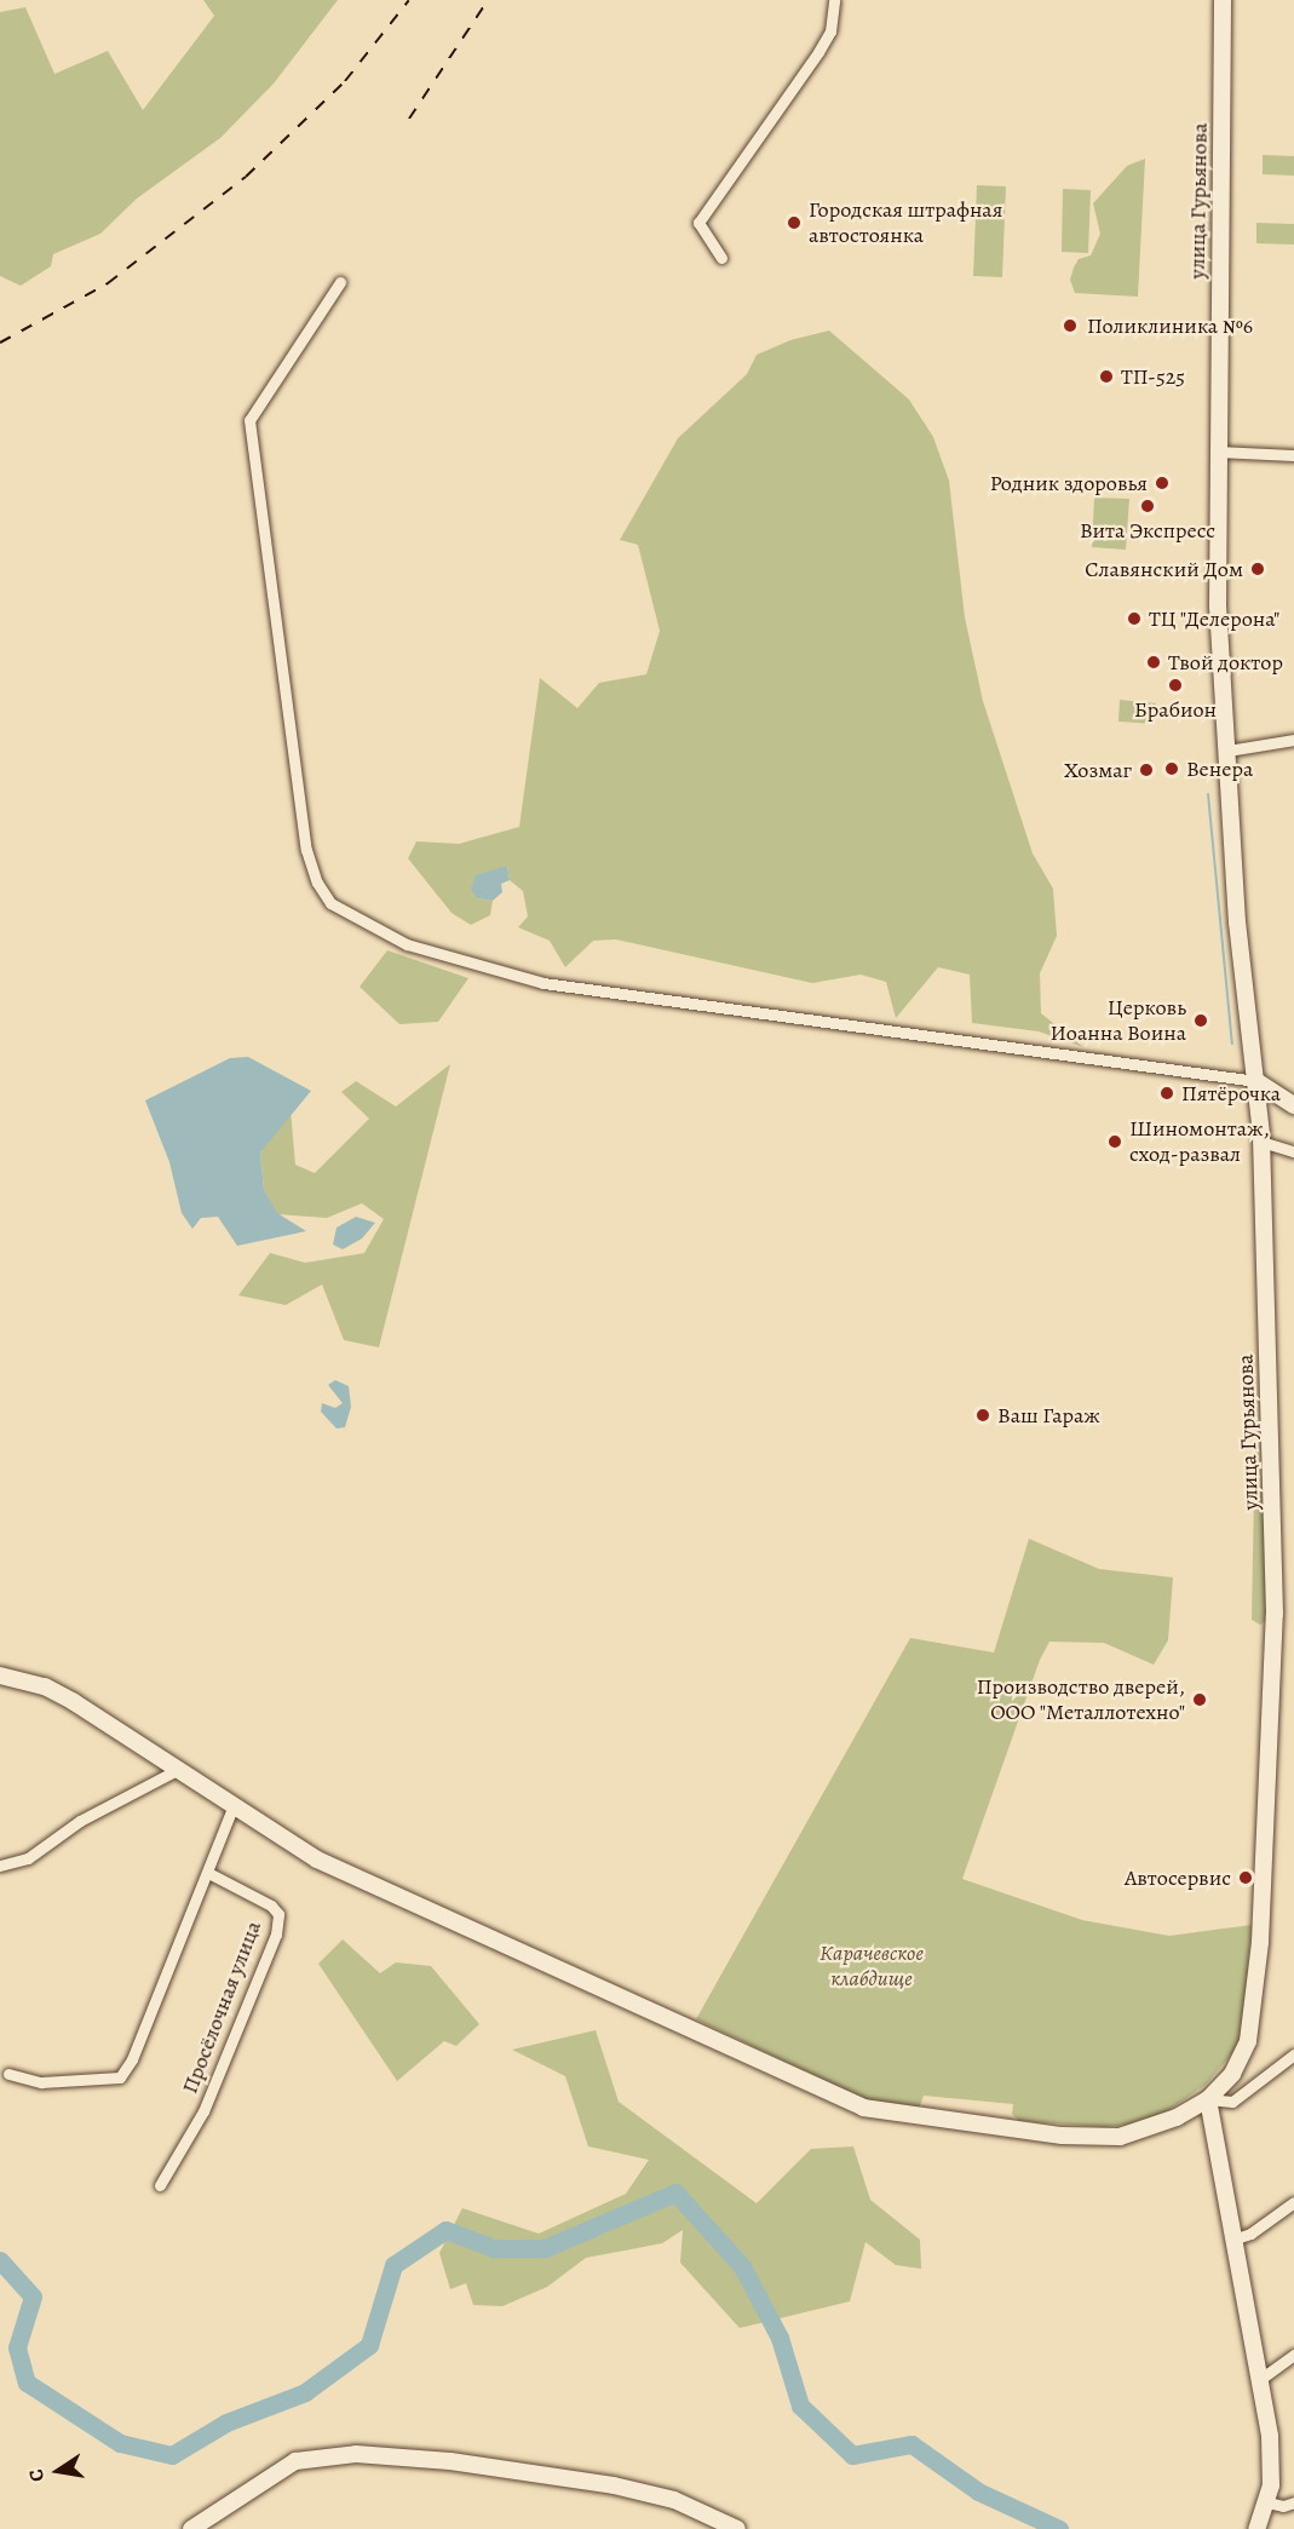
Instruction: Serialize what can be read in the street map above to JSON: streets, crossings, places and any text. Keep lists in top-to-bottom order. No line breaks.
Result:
{"streets":{"street":["улица Гурьянова","Просёлочная улица"]},"parks":["Карачевское клабдище"],"places":["Городская штрафная автостоянка","Поликлиника №6","ТП-525","Родник здоровья","Вита Экспресс","Славянский Дом","ТЦ \"Делерона\"","Твой доктор","Брабион","Венера","Хозмаг","Церковь Иоанна Воина","Пятёрочка","Шиномонтаж, сход-развал","Ваш Гараж","Производство дверей, ООО \"Металлотехно\"","Автосервис"],"north":"left"}
